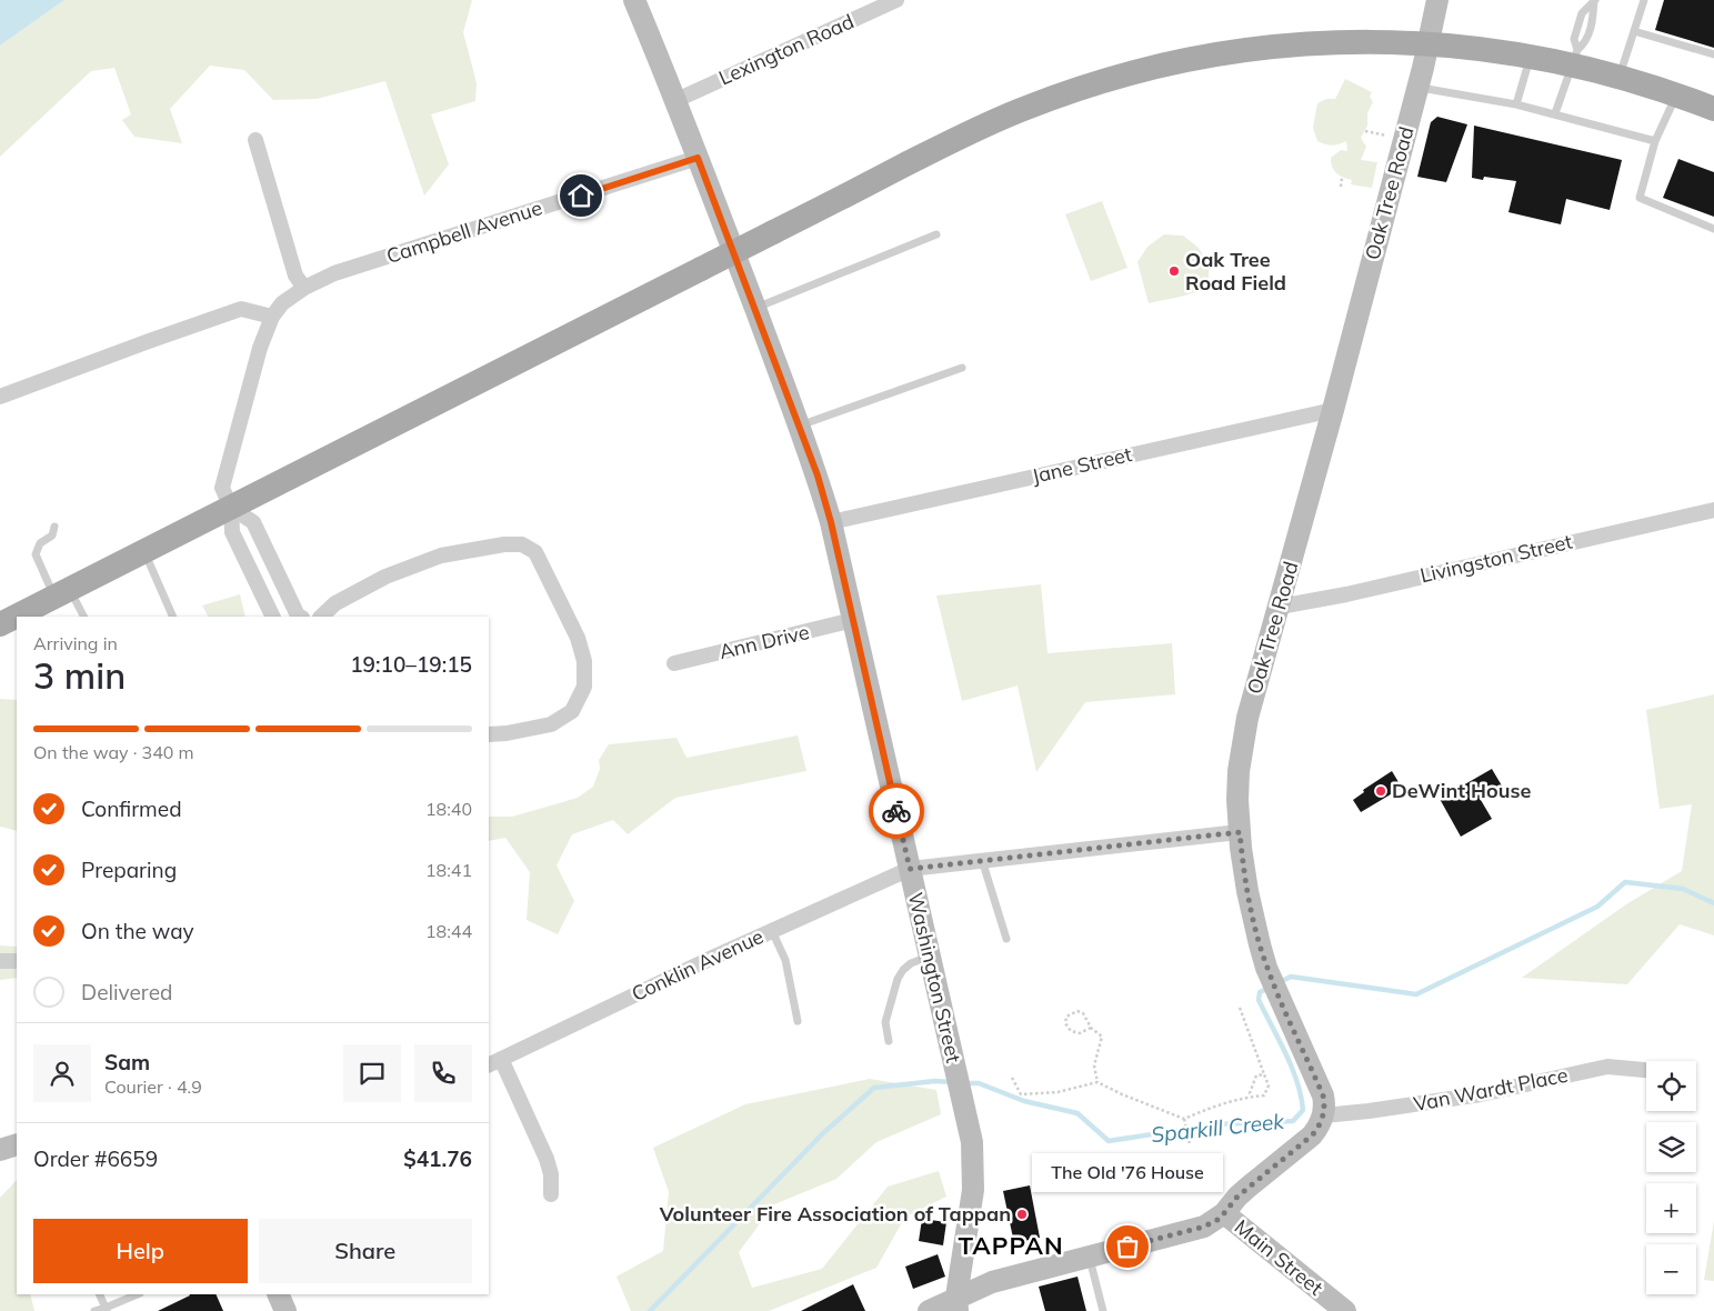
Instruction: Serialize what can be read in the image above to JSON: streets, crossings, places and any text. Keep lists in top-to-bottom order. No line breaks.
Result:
{"streets":{"street":["Lexington Road","Oak Tree Road","Campbell Avenue","Jane Street","Livingston Street","Ann Drive","Conklin Avenue","Washington Street","Van Wardt Place","Main Street"]},"crossings":[["Lexington Road","Washington Street"],["Oak Tree Road","Jane Street"],["Oak Tree Road","Livingston Street"],["Oak Tree Road","Conklin Avenue"],["Oak Tree Road","Van Wardt Place"],["Campbell Avenue","Washington Street"],["Jane Street","Washington Street"],["Ann Drive","Washington Street"],["Conklin Avenue","Washington Street"],["Washington Street","Main Street"]],"districts":["TAPPAN"],"water":["Sparkill Creek"],"places":["Oak Tree Road Field","DeWint House","Volunteer Fire Association of Tappan","The Old '76 House"],"page":{"heading":["3 min","Arriving in","19:10–19:15"],"panel":["Sam","Courier · 4.9","Order #6659","$41.76"],"bar":"On the way · 340 m","list":[["Confirmed","18:40"],["Preparing","18:41"],["On the way","18:44"],"Delivered"],"map_buttons":["+","−"],"bubble":"The Old '76 House","buttons":["Help","Share"]}}
